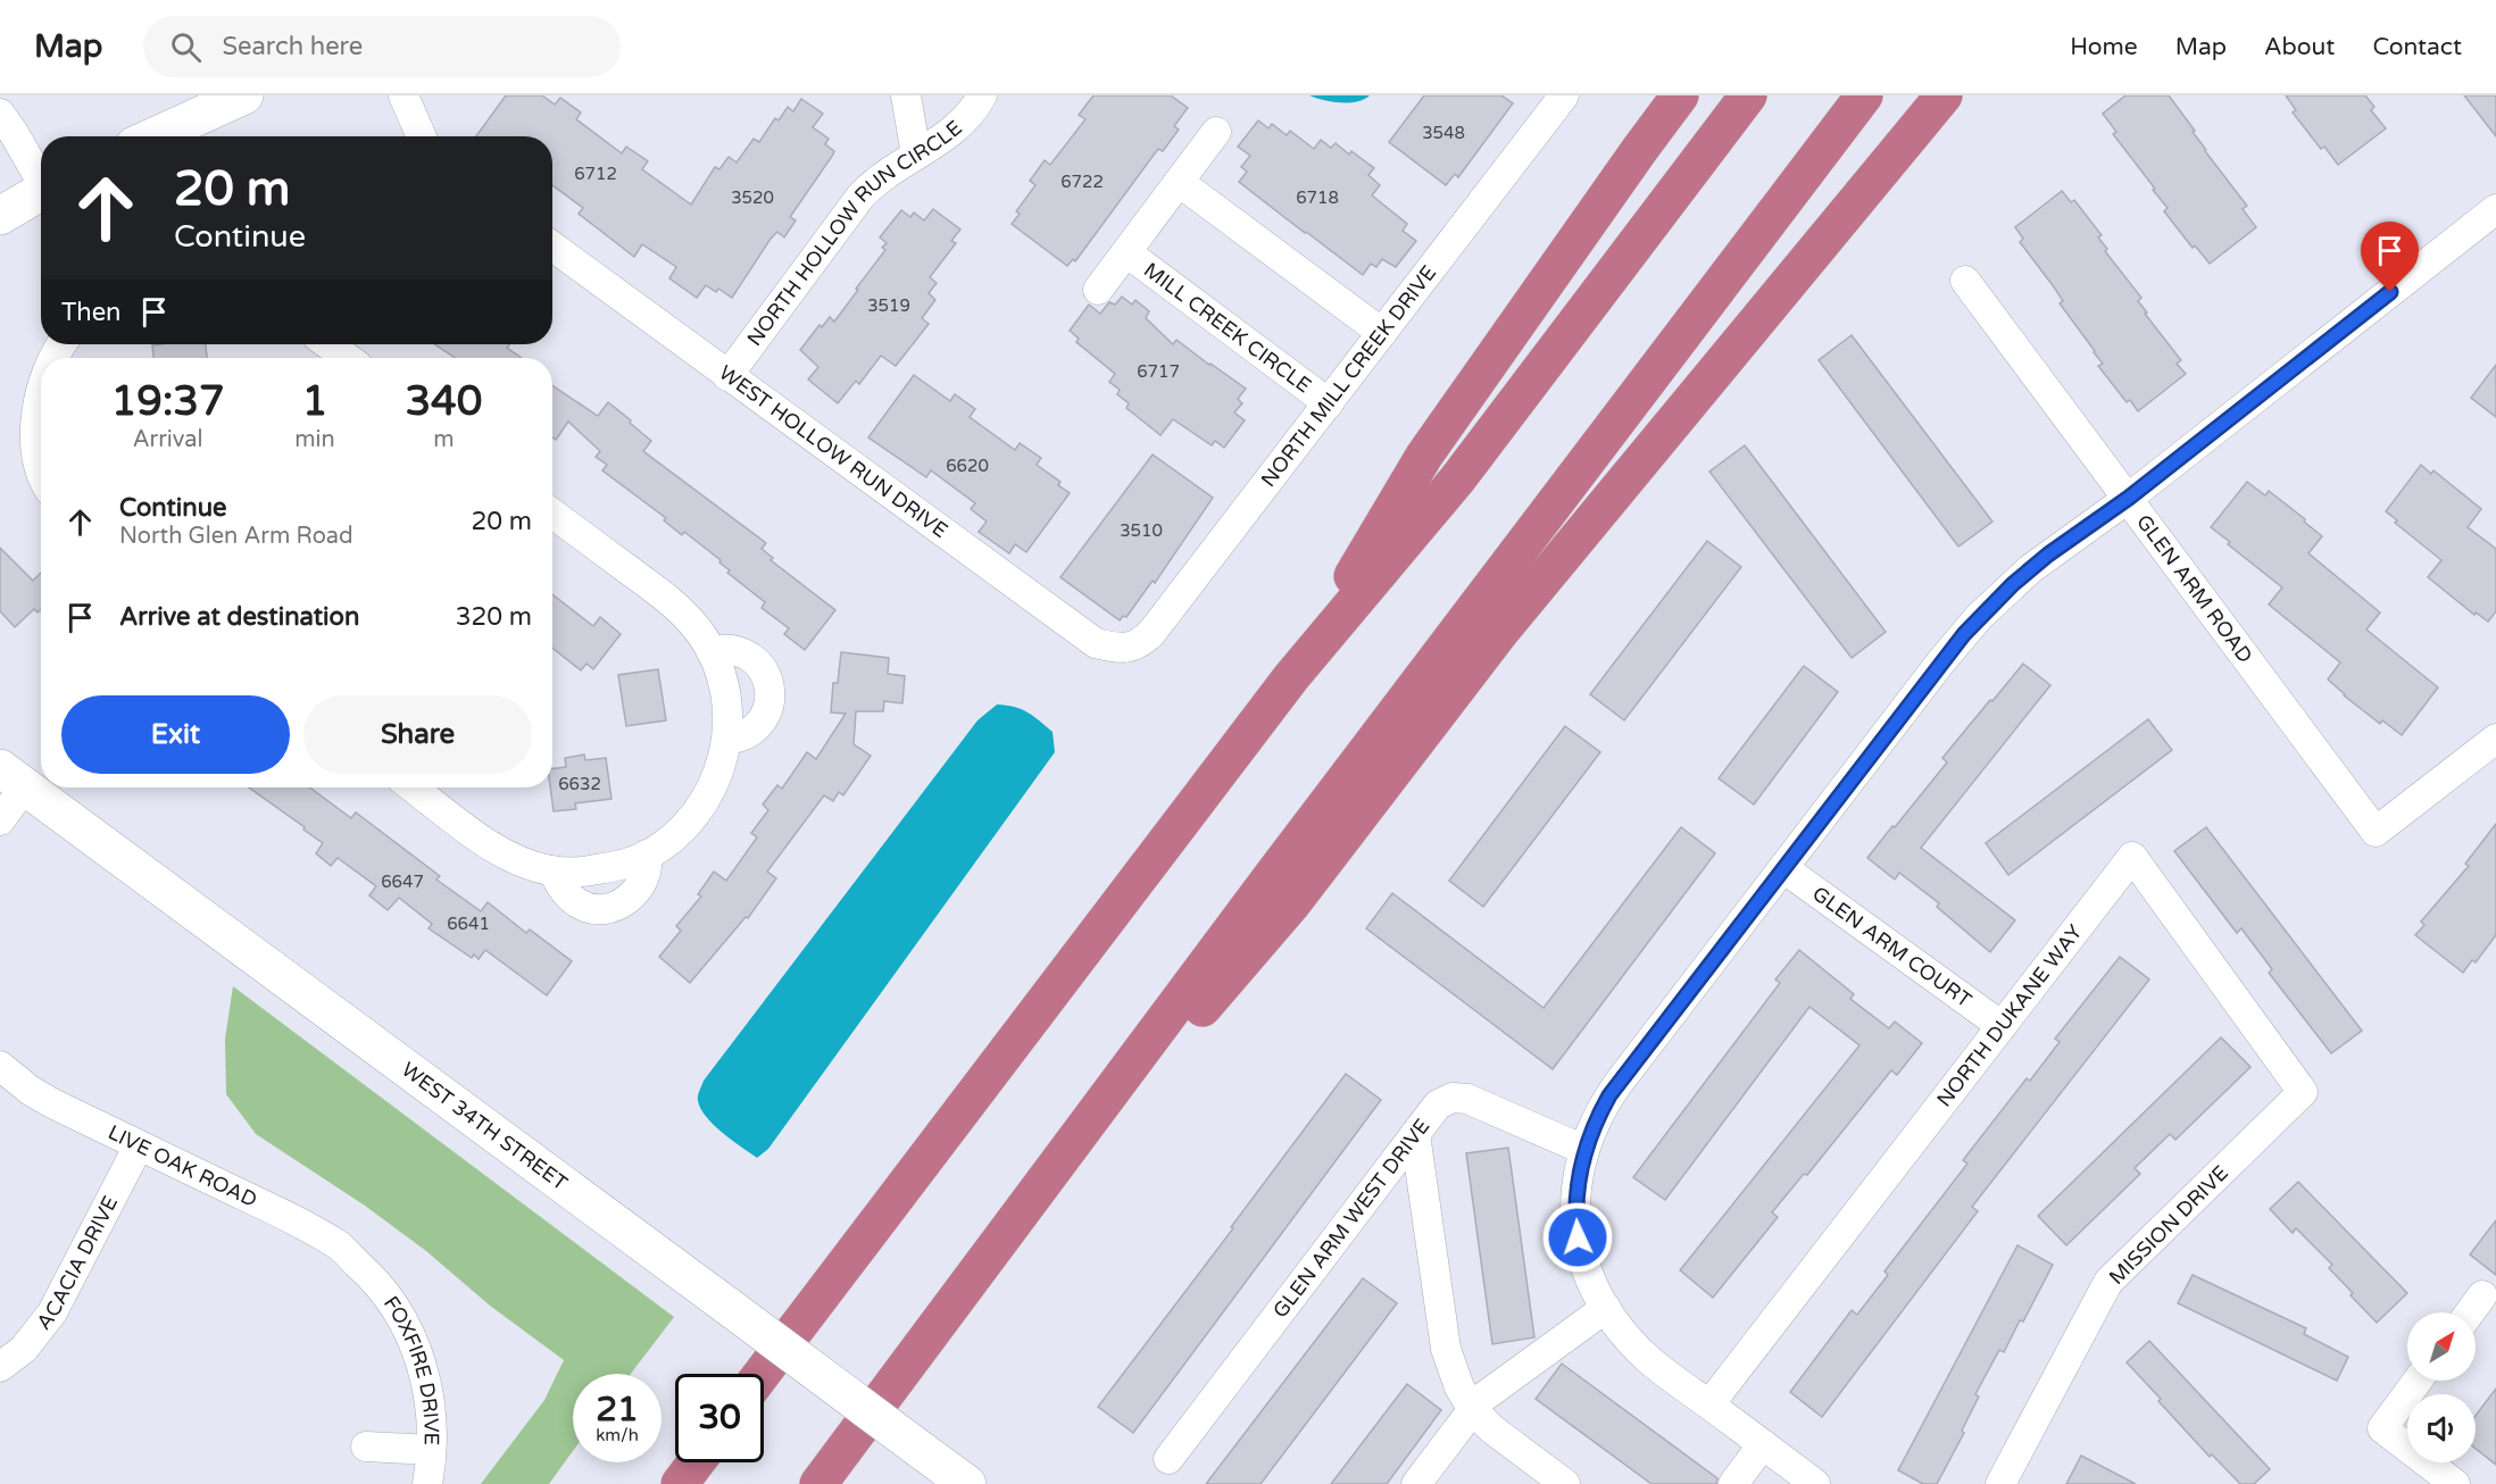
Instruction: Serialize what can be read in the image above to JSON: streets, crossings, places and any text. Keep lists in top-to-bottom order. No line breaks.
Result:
{"streets":{"street":["NORTH HOLLOW RUN CIRCLE","MILL CREEK CIRCLE","NORTH MILL CREEK DRIVE","WEST HOLLOW RUN DRIVE","GLEN ARM ROAD","GLEN ARM COURT","NORTH DUKANE WAY","WEST 34TH STREET","LIVE OAK ROAD","GLEN ARM WEST DRIVE","MISSION DRIVE","ACACIA DRIVE","FOXFIRE DRIVE"]},"crossings":[["NORTH HOLLOW RUN CIRCLE","WEST HOLLOW RUN DRIVE"],["MILL CREEK CIRCLE","NORTH MILL CREEK DRIVE"],["NORTH MILL CREEK DRIVE","WEST HOLLOW RUN DRIVE"],["GLEN ARM COURT","NORTH DUKANE WAY"],["NORTH DUKANE WAY","MISSION DRIVE"],["LIVE OAK ROAD","ACACIA DRIVE"],["LIVE OAK ROAD","FOXFIRE DRIVE"]],"house_numbers":["3548","6712","6722","3520","6718","3519","6717","6620","3510","6632","6647","6641"],"north":"top right","page":{"header":"Map","search":"Search here","nav":["Home","Map","About","Contact"],"turn":["20 m","Continue"],"then":"Then","eta":["19:37","Arrival","1","min","340","m"],"list":[{"name":"Continue","note":"North Glen Arm Road","value":"20 m"},{"name":"Arrive at destination","value":"320 m"}],"buttons":["Exit","Share"],"speed":"21 km/h","limit":"30"}}
